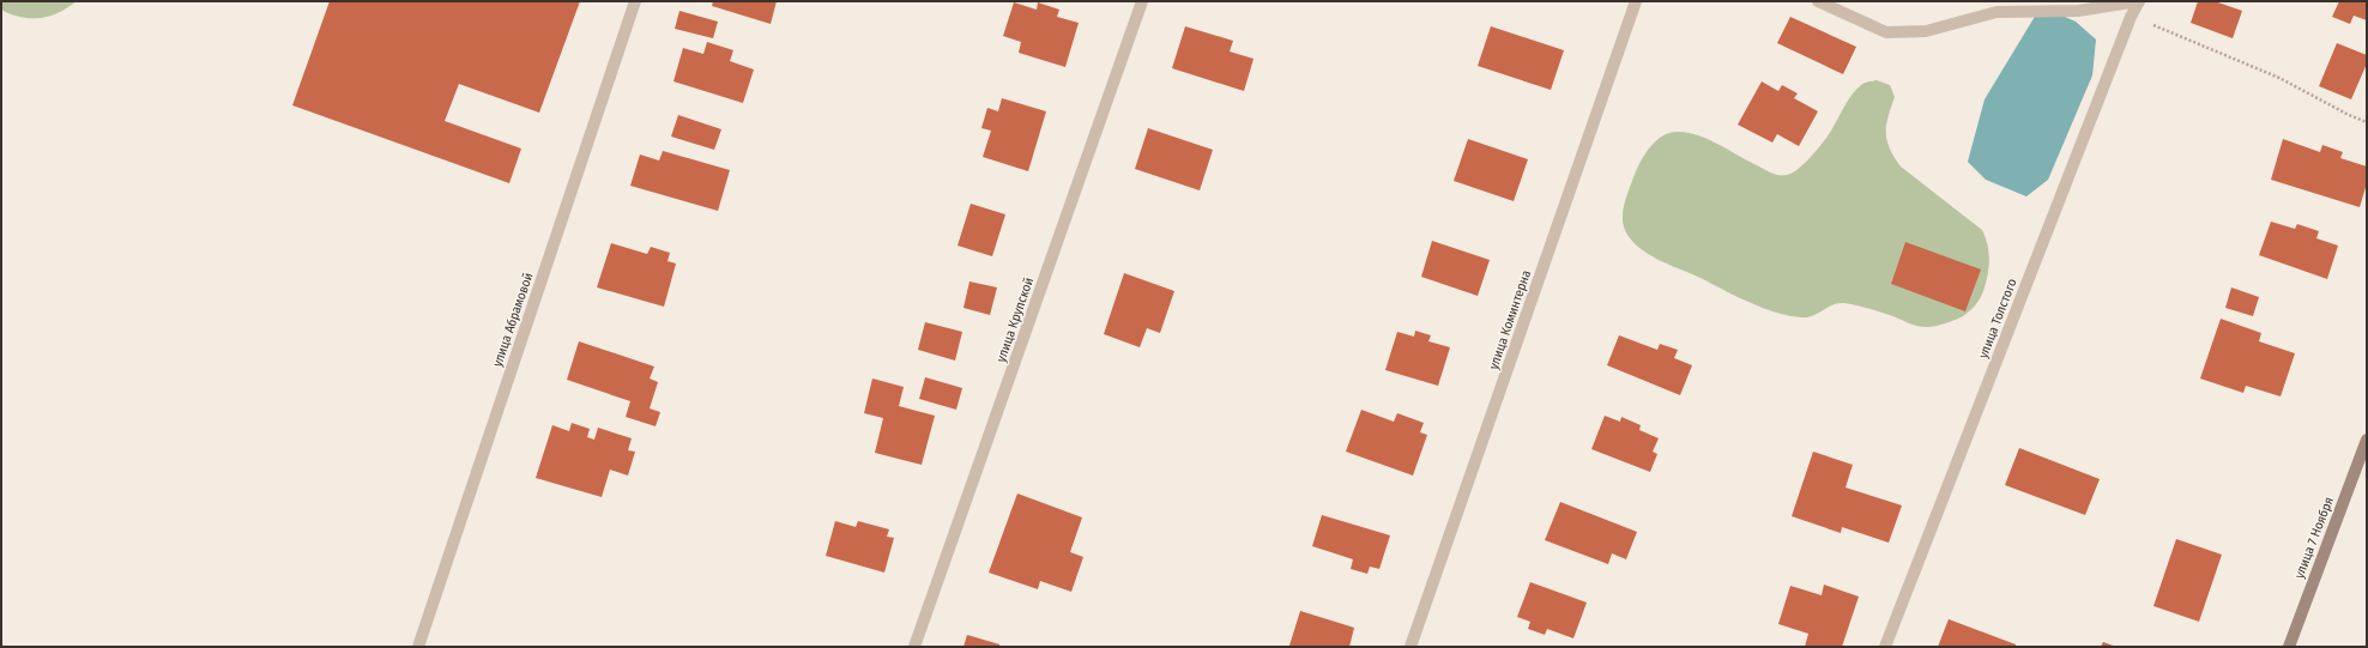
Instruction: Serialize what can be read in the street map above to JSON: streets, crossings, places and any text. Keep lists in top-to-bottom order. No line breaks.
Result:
{"streets":{"street":["улица Толстого","улица Абрамовой","улица Крупской","улица Коминтерна","улица 7 Ноября"]}}
